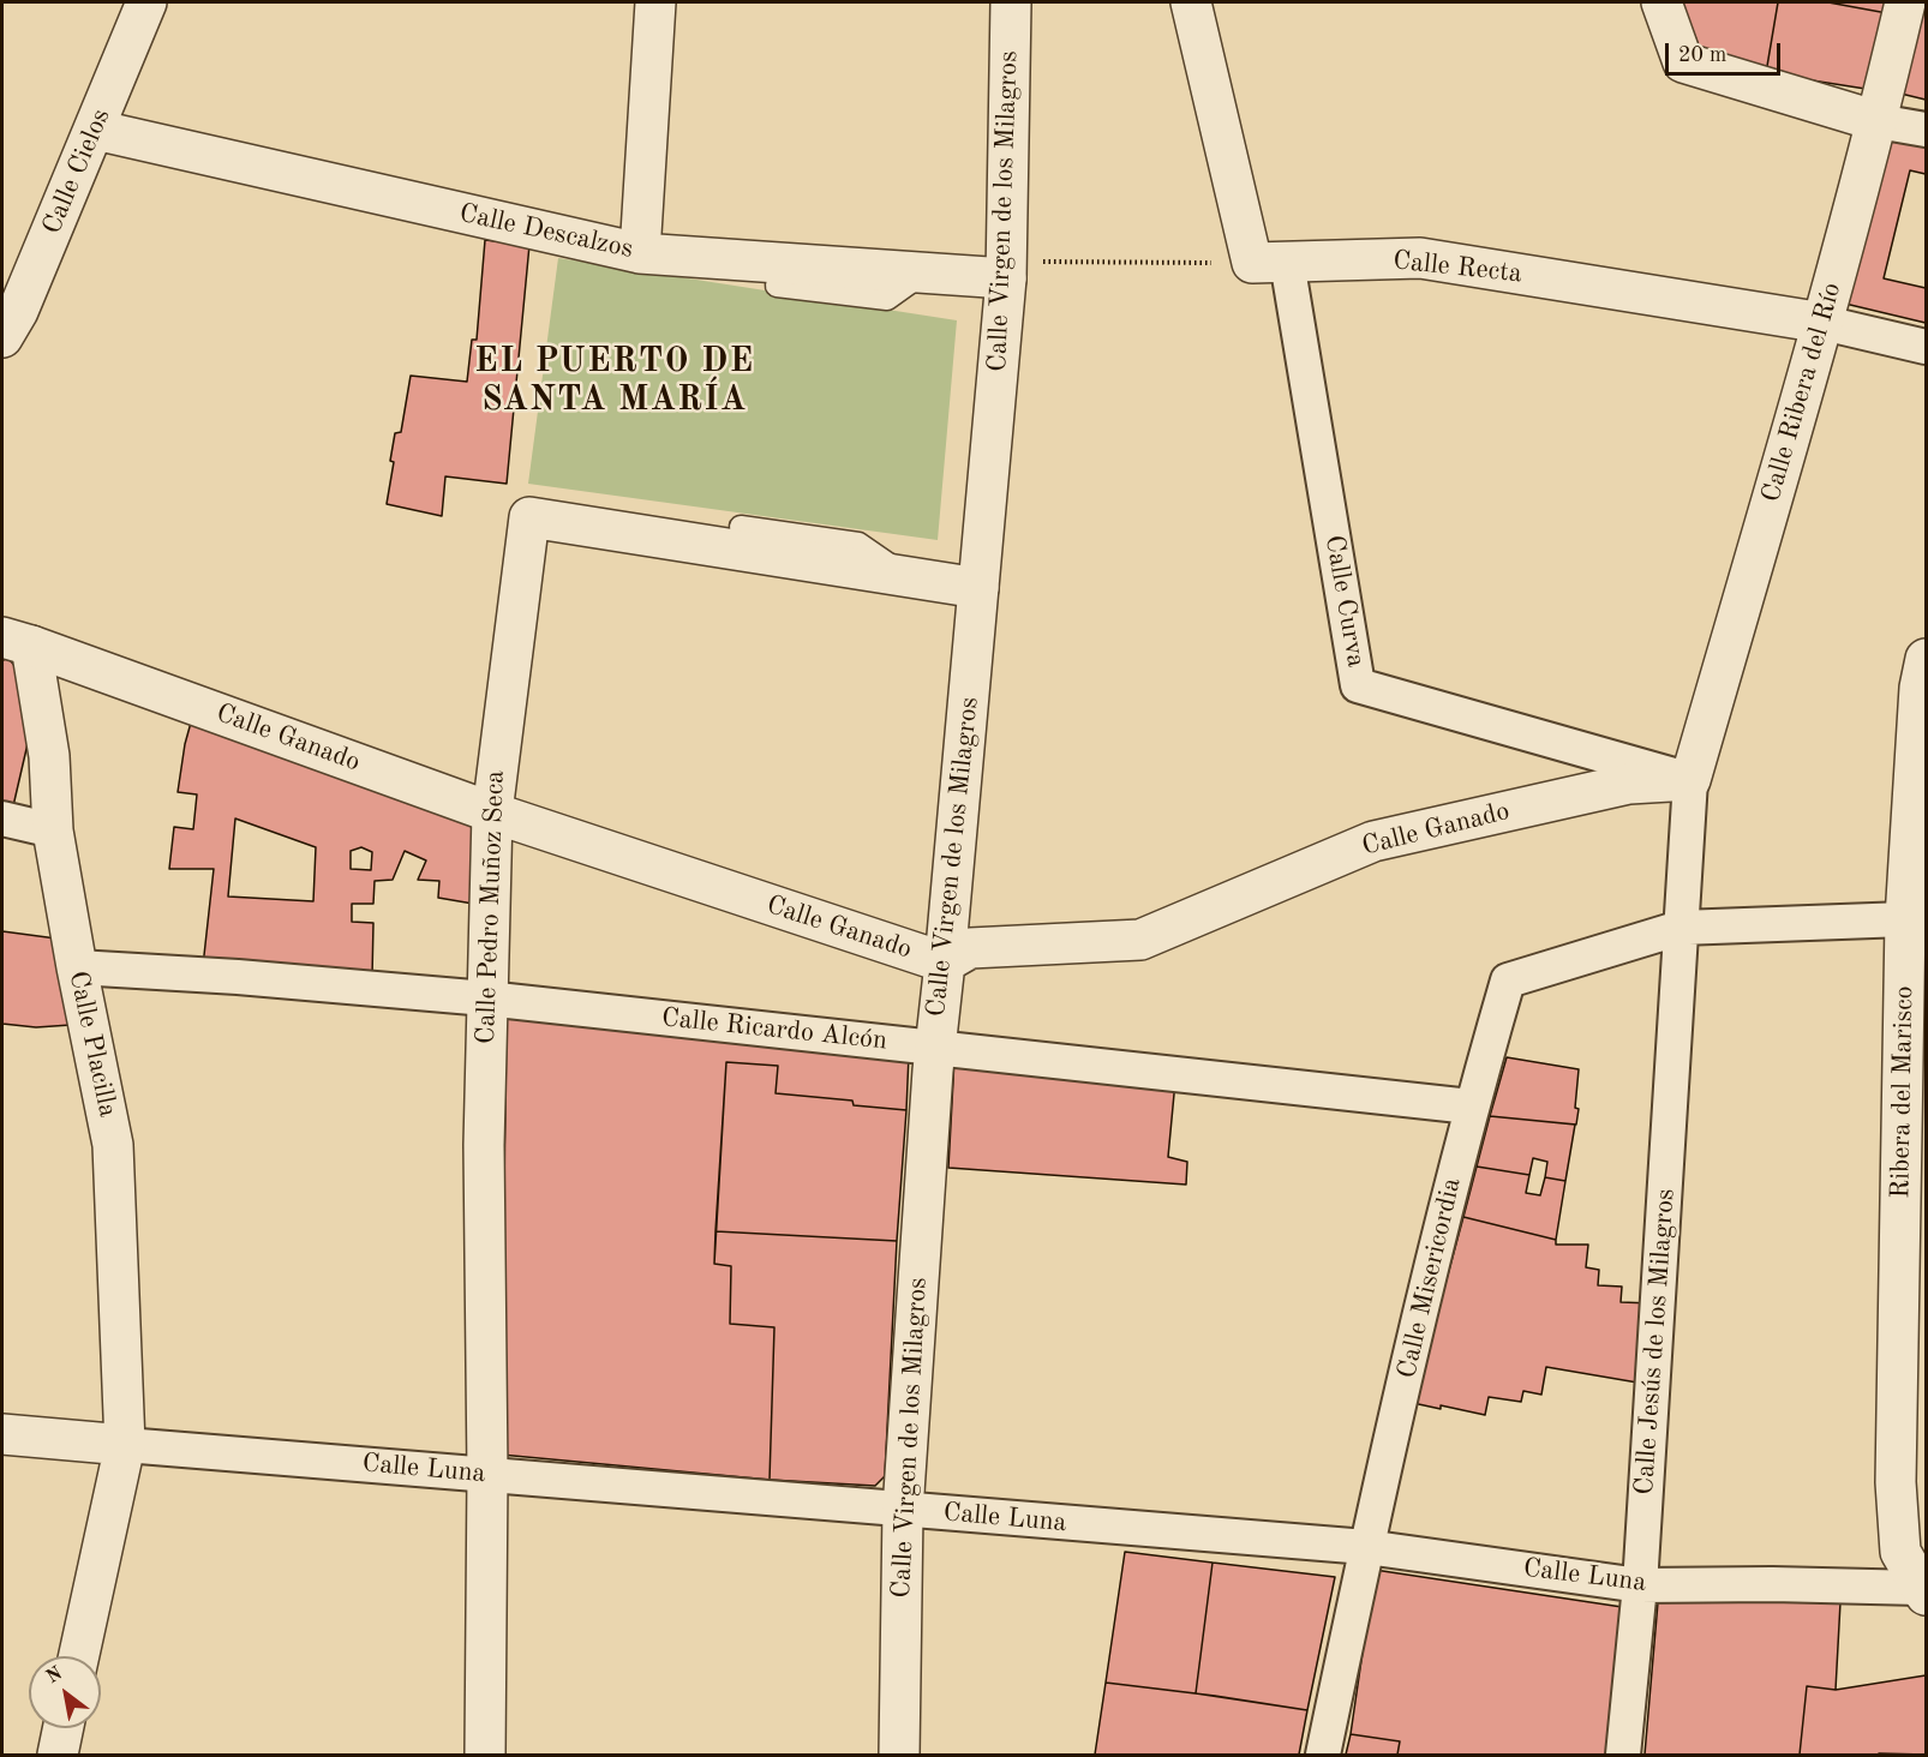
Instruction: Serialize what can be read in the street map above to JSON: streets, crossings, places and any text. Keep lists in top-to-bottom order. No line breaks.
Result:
{"streets":{"street":["Calle Cielos","Calle Virgen de los Milagros","Calle Descalzos","Calle Recta","Calle Ribera del Río","Calle Curva","Calle Ganado","Calle Pedro Muñoz Seca","Calle Ricardo Alcón","Calle Placilla","Ribera del Marisco","Calle Misericordia","Calle Jesús de los Milagros","Calle Luna"]},"crossings":[["Calle Cielos","Calle Descalzos"],["Calle Virgen de los Milagros","Calle Descalzos"],["Calle Virgen de los Milagros","Calle Ganado"],["Calle Virgen de los Milagros","Calle Pedro Muñoz Seca"],["Calle Virgen de los Milagros","Calle Ricardo Alcón"],["Calle Virgen de los Milagros","Calle Luna"],["Calle Recta","Calle Ribera del Río"],["Calle Recta","Calle Curva"],["Calle Ribera del Río","Calle Curva"],["Calle Ribera del Río","Calle Ganado"],["Calle Ribera del Río","Calle Jesús de los Milagros"],["Calle Curva","Calle Ganado"],["Calle Curva","Calle Jesús de los Milagros"],["Calle Ganado","Calle Pedro Muñoz Seca"],["Calle Ganado","Calle Placilla"],["Calle Ganado","Calle Jesús de los Milagros"],["Calle Pedro Muñoz Seca","Calle Ricardo Alcón"],["Calle Pedro Muñoz Seca","Calle Luna"],["Calle Ricardo Alcón","Calle Placilla"],["Calle Ricardo Alcón","Calle Misericordia"],["Calle Placilla","Calle Luna"],["Ribera del Marisco","Calle Luna"],["Calle Misericordia","Calle Jesús de los Milagros"],["Calle Misericordia","Calle Luna"],["Calle Jesús de los Milagros","Calle Luna"]],"districts":["EL PUERTO DE SANTA MARÍA"],"scale_bar":"20 m","north":"top left"}
